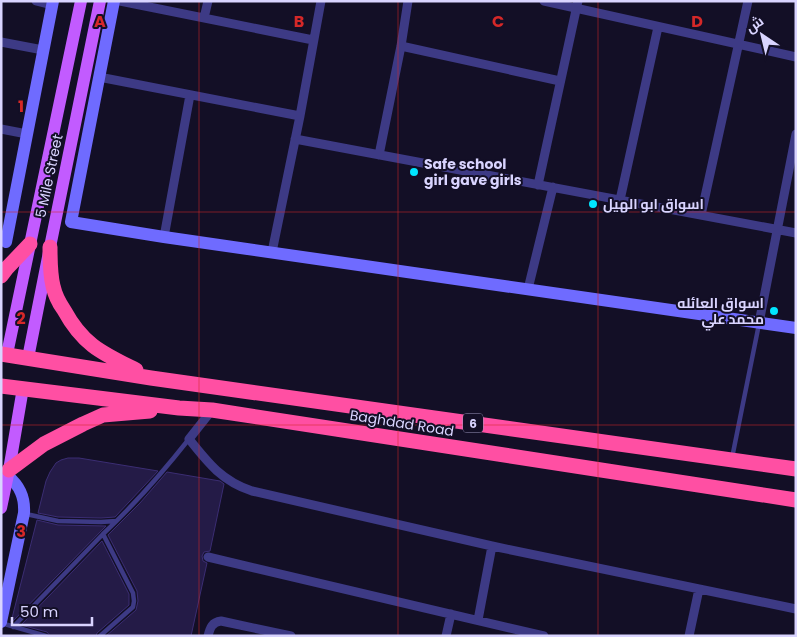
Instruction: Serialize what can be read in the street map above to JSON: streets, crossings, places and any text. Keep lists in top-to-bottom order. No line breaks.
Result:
{"streets":{"highway":["Baghdad Road","6"],"main road":["5 Mile Street"]},"crossings":[["5 Mile Street","Baghdad Road"]],"places":["Safe school girl gave girls","اسواق ابو الهيل","اسواق العائله محمد علي"],"scale_bar":"50 m","north":"top left","grid":{"columns":["A","B","C","D"],"rows":["1","2","3"]}}
